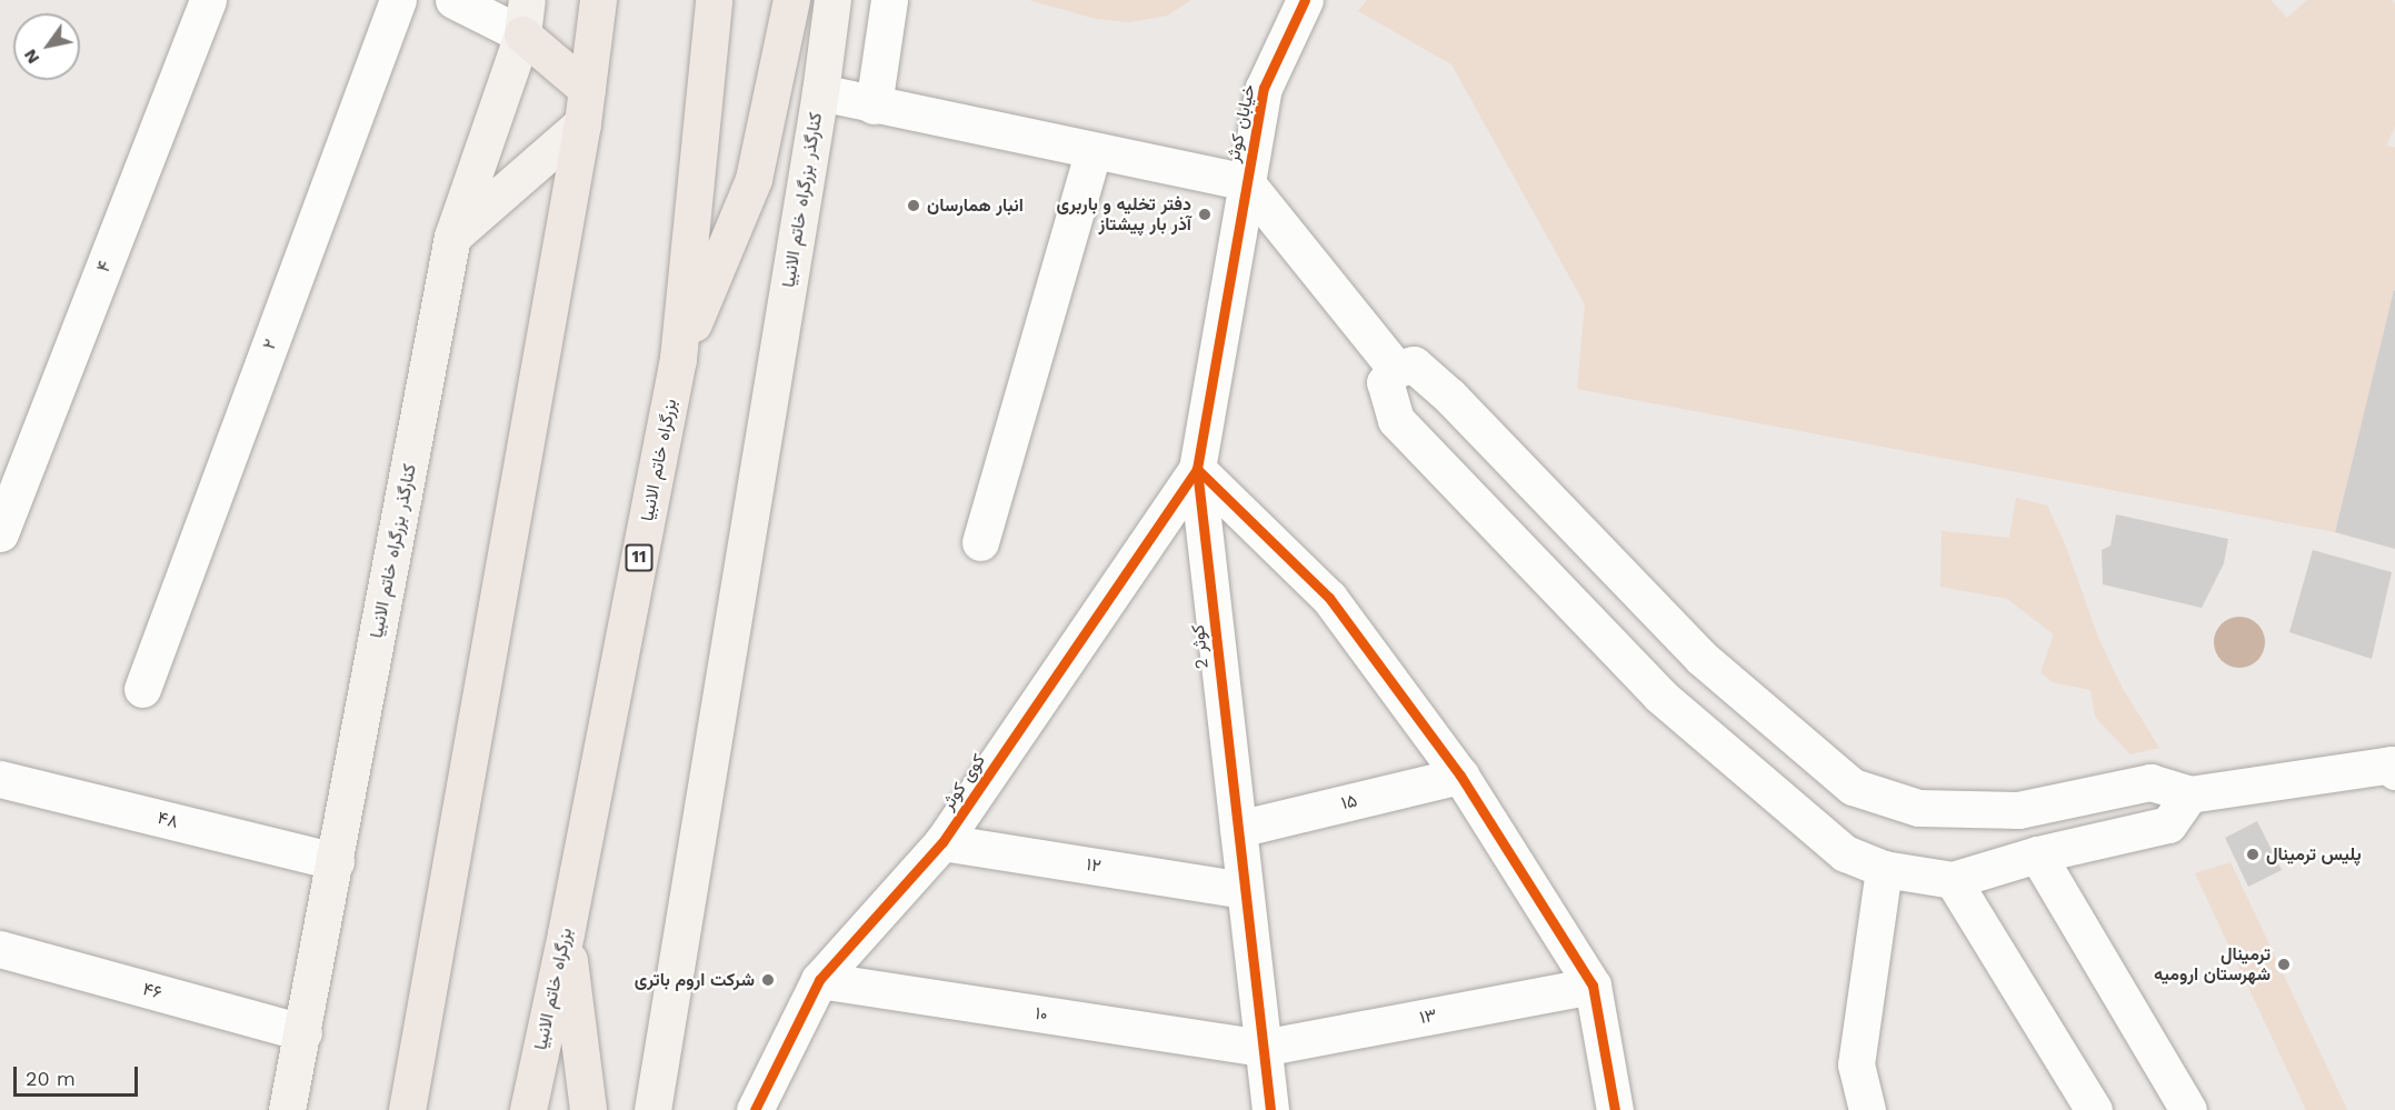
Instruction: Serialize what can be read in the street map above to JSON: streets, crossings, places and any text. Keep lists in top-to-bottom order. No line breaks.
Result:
{"streets":{"highway":["بزرگراه خاتم الانبیا","11"],"main road":["کنارگذر بزرگراه خاتم الانبیا"],"street":["خیابان کوثر","۴","۲","کوثر 2","کوی کوثر","۱۵","۴۸","۱۲","۴۶","۱۰","۱۳"]},"crossings":[["خیابان کوثر","کوثر 2"],["کنارگذر بزرگراه خاتم الانبیا","۴۸"],["کنارگذر بزرگراه خاتم الانبیا","۴۶"],["کوثر 2","کوی کوثر"],["کوثر 2","۱۵"],["کوثر 2","۱۲"],["کوثر 2","۱۰"],["کوثر 2","۱۳"],["کوی کوثر","۱۲"],["کوی کوثر","۱۰"],["۱۰","۱۳"]],"places":["انبار همارسان","دفتر تخلیه و باربری آذر بار پیشتاز","پلیس ترمینال","ترمینال شهرستان ارومیه","شرکت اروم باتری"],"scale_bar":"20 m","north":"bottom left"}
